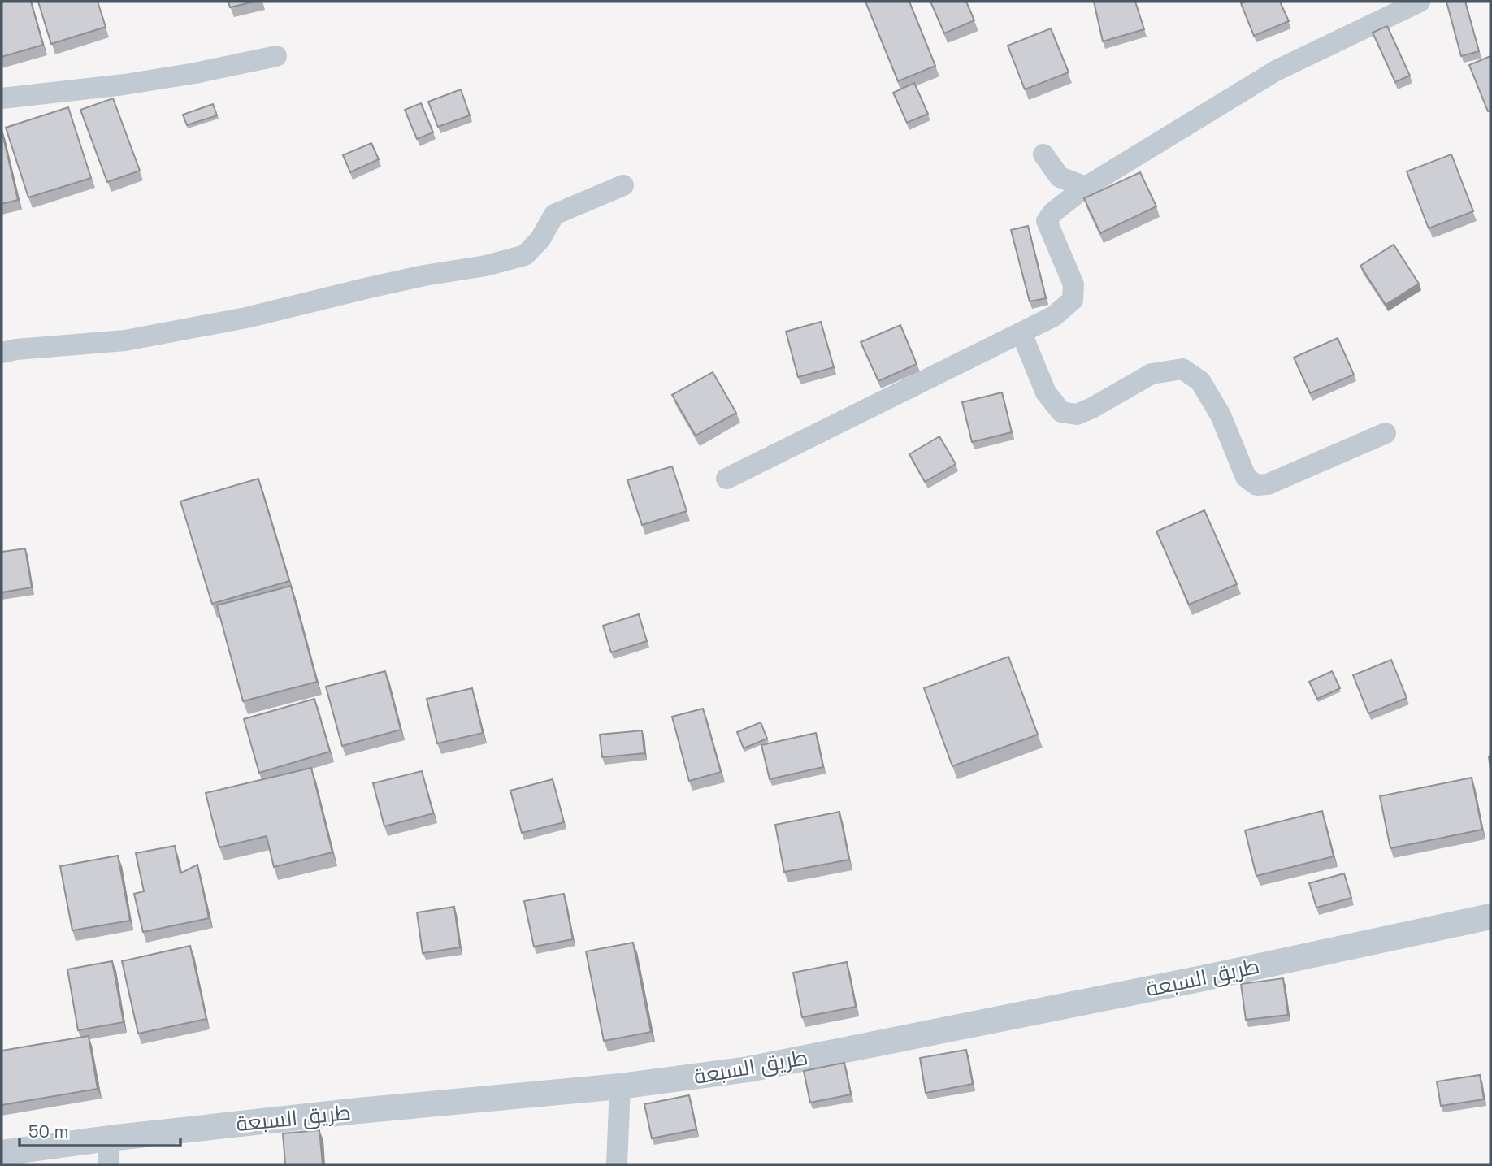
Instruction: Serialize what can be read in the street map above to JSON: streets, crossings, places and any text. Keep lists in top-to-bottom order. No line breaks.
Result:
{"streets":{"street":["طريق السبعة"]},"scale_bar":"50 m"}
